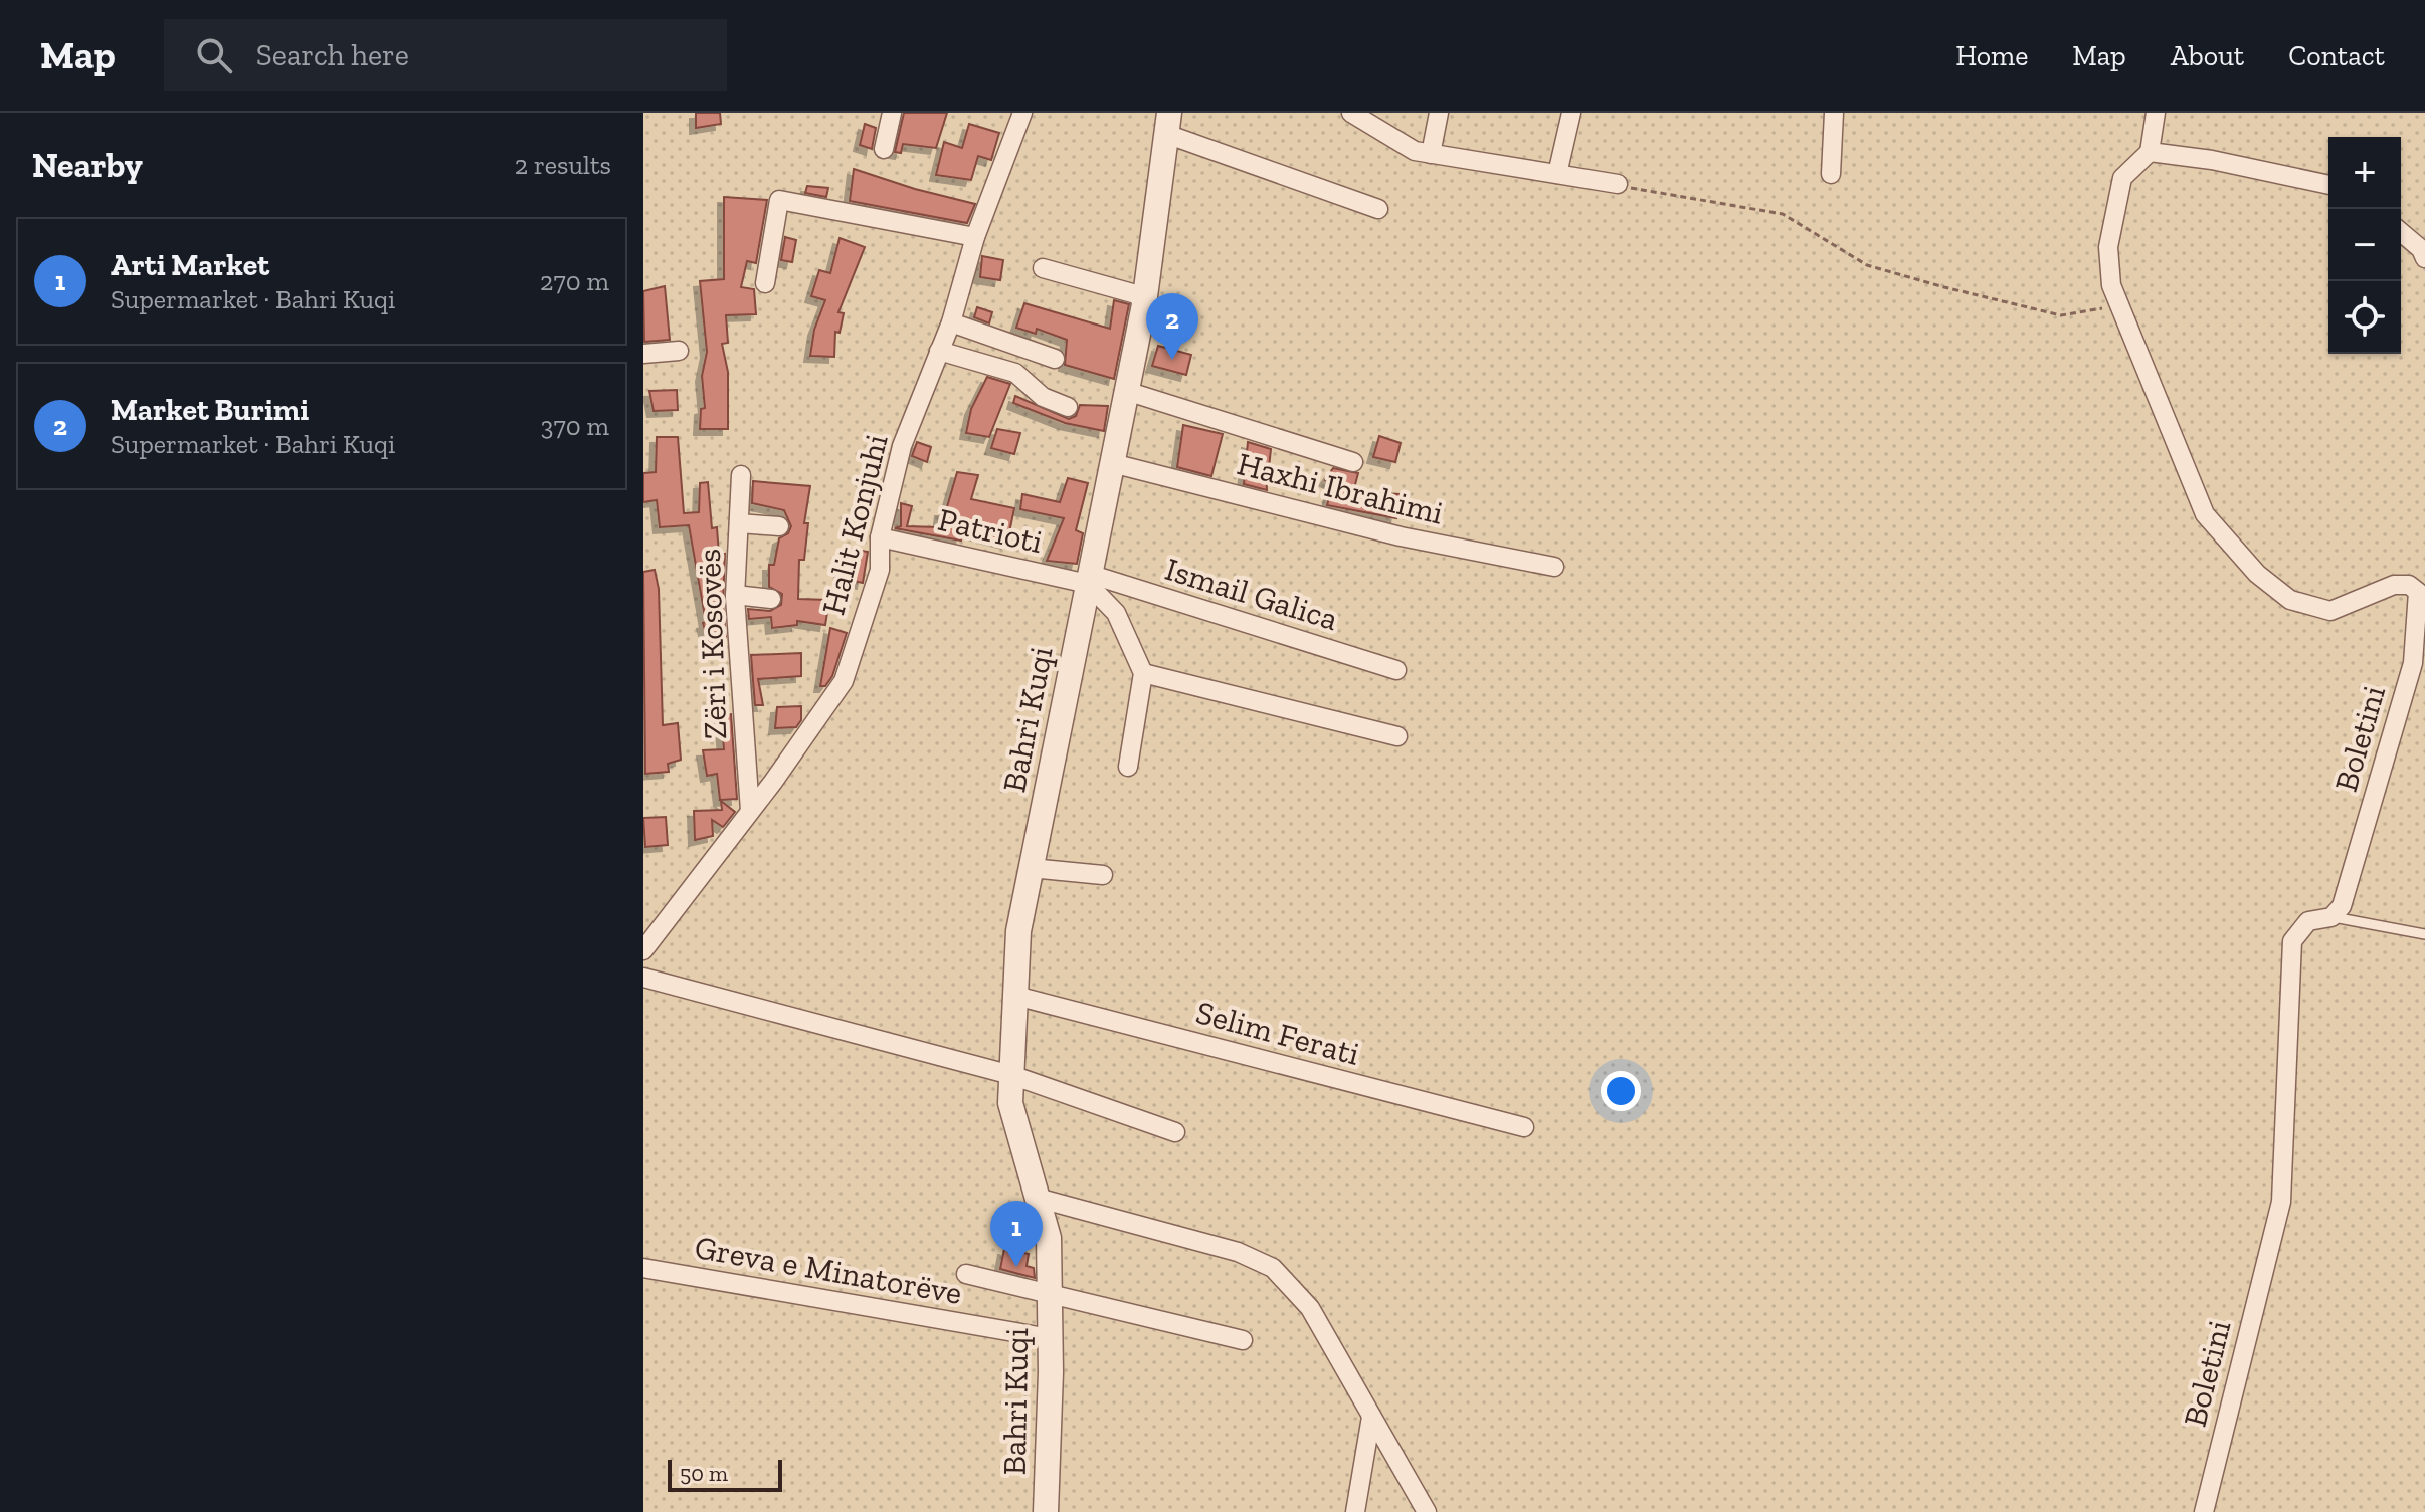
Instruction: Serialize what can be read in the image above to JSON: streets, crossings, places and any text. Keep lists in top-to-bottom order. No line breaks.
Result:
{"streets":{"street":["Haxhi Ibrahimi","Halit Konjuhi","Patrioti","Ismail Galica","Zëri i Kosovës","Bahri Kuqi","Boletini","Selim Ferati","Greva e Minatorëve"]},"crossings":[["Haxhi Ibrahimi","Bahri Kuqi"],["Halit Konjuhi","Patrioti"],["Halit Konjuhi","Zëri i Kosovës"],["Patrioti","Ismail Galica"],["Patrioti","Bahri Kuqi"],["Ismail Galica","Bahri Kuqi"],["Bahri Kuqi","Selim Ferati"],["Bahri Kuqi","Greva e Minatorëve"]],"scale_bar":"50 m","page":{"header":"Map","search":"Search here","nav":["Home","Map","About","Contact"],"heading":["Nearby","2 results"],"map_buttons":["+","−"],"list":[{"mark":"1","name":"Arti Market","note":"Supermarket · Bahri Kuqi","value":"270 m"},{"mark":"2","name":"Market Burimi","note":"Supermarket · Bahri Kuqi","value":"370 m"}],"pins":["2","1"],"scale":"50 m"}}
